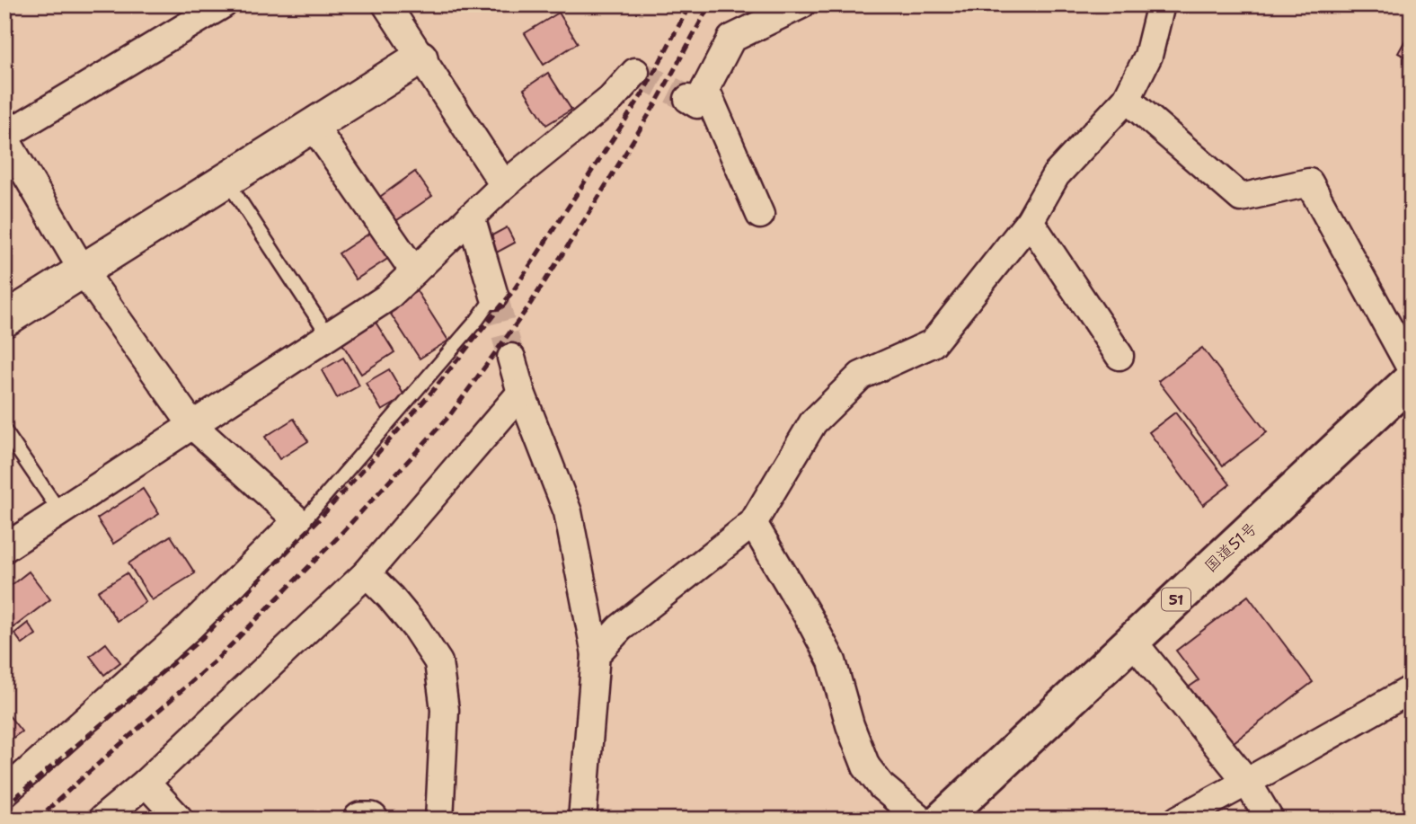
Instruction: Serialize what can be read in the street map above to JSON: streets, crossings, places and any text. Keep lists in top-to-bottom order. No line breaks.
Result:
{"streets":{"highway":["国道51号","51"]}}
